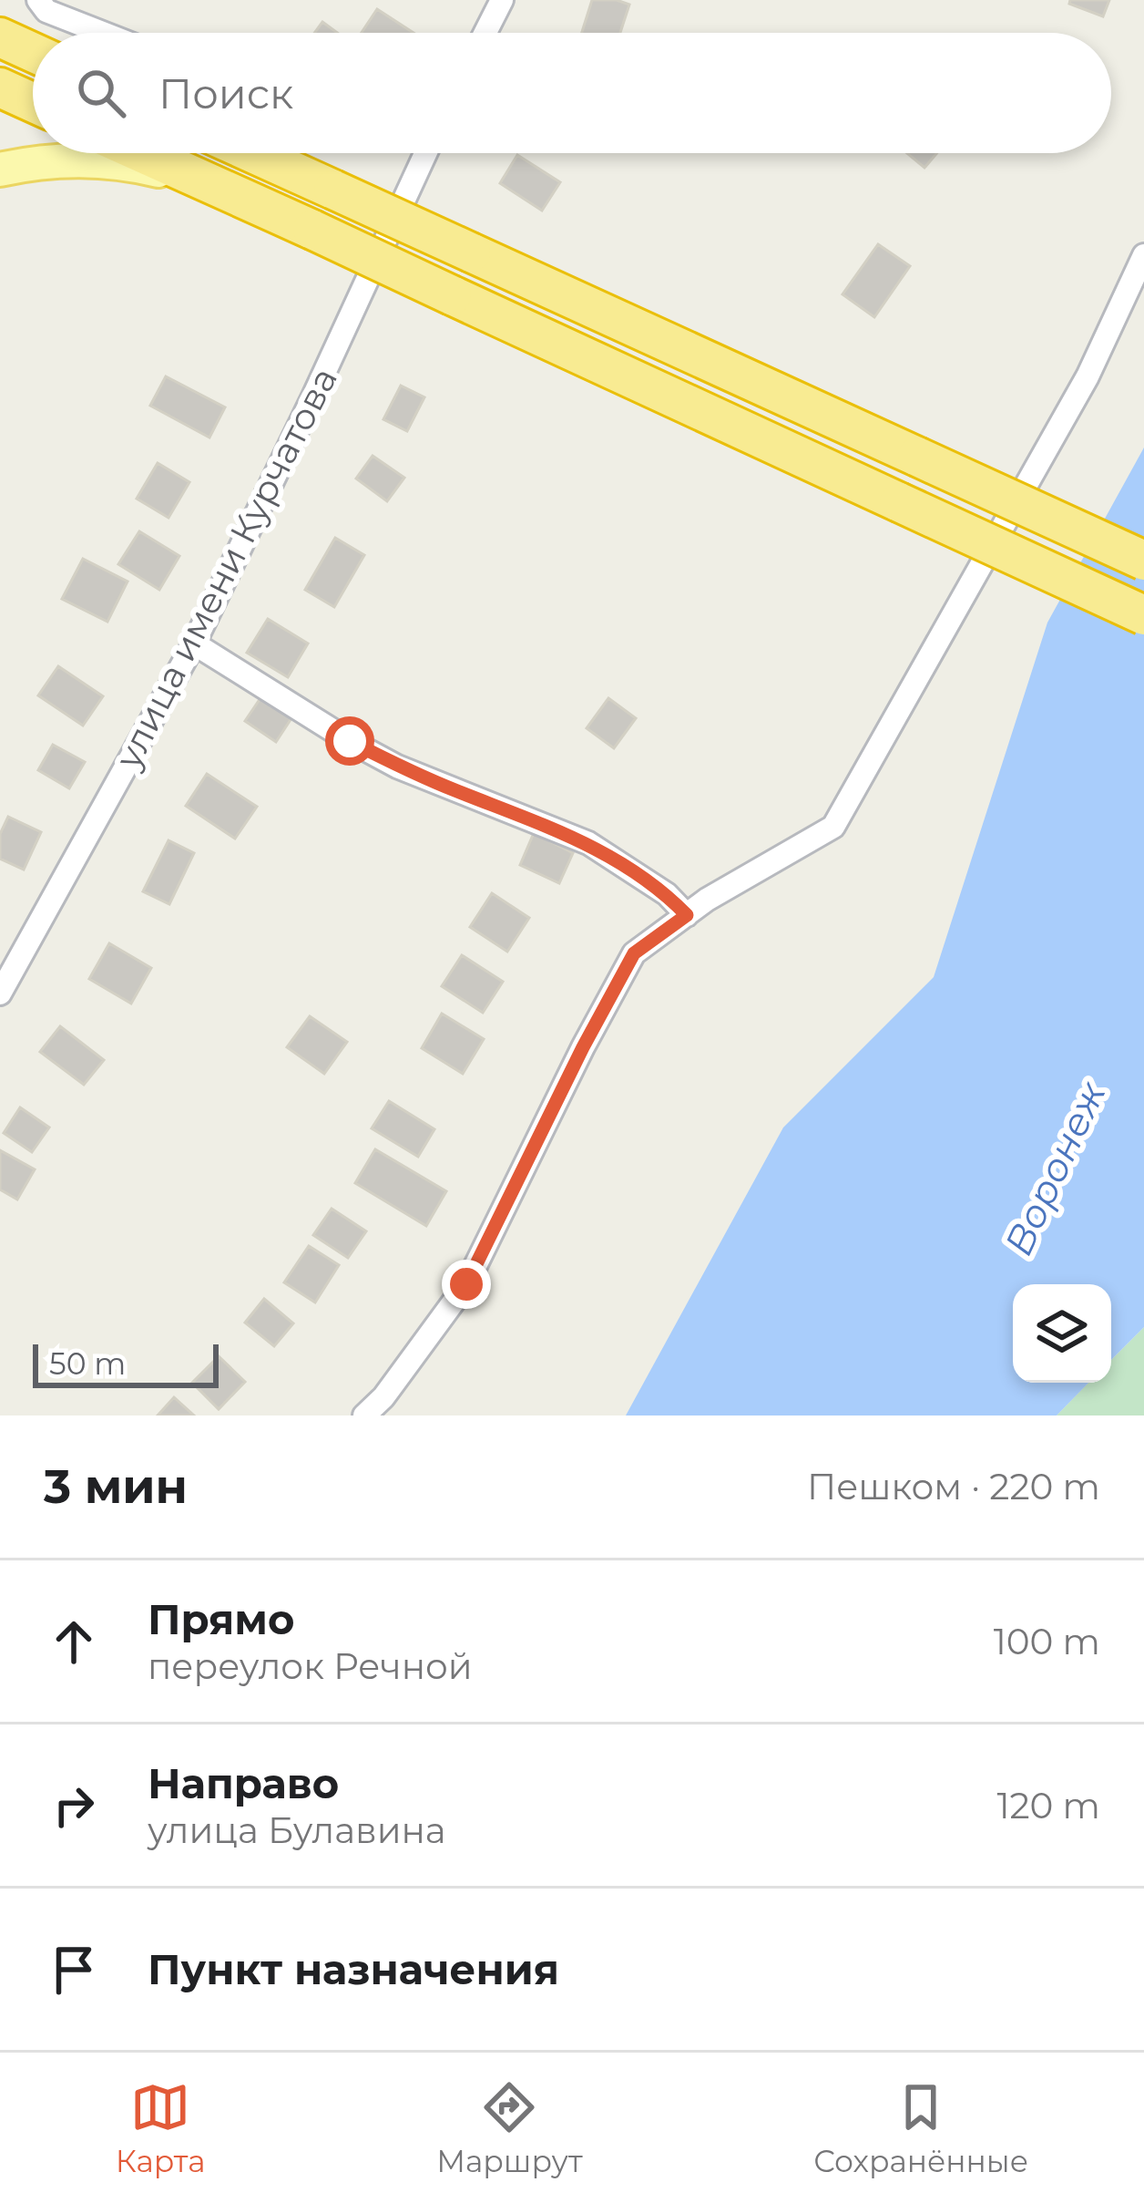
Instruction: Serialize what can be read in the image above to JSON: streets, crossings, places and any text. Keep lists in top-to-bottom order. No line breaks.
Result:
{"streets":{"street":["улица имени Курчатова"]},"water":["Воронеж"],"scale_bar":"50 m","page":{"search":"Поиск","scale":"50 m","heading":["3 мин","Пешком · 220 m"],"list":[["Прямо","переулок Речной","100 m"],["Направо","улица Булавина","120 m"],"Пункт назначения"],"nav":["Карта","Маршрут","Сохранённые"]}}
